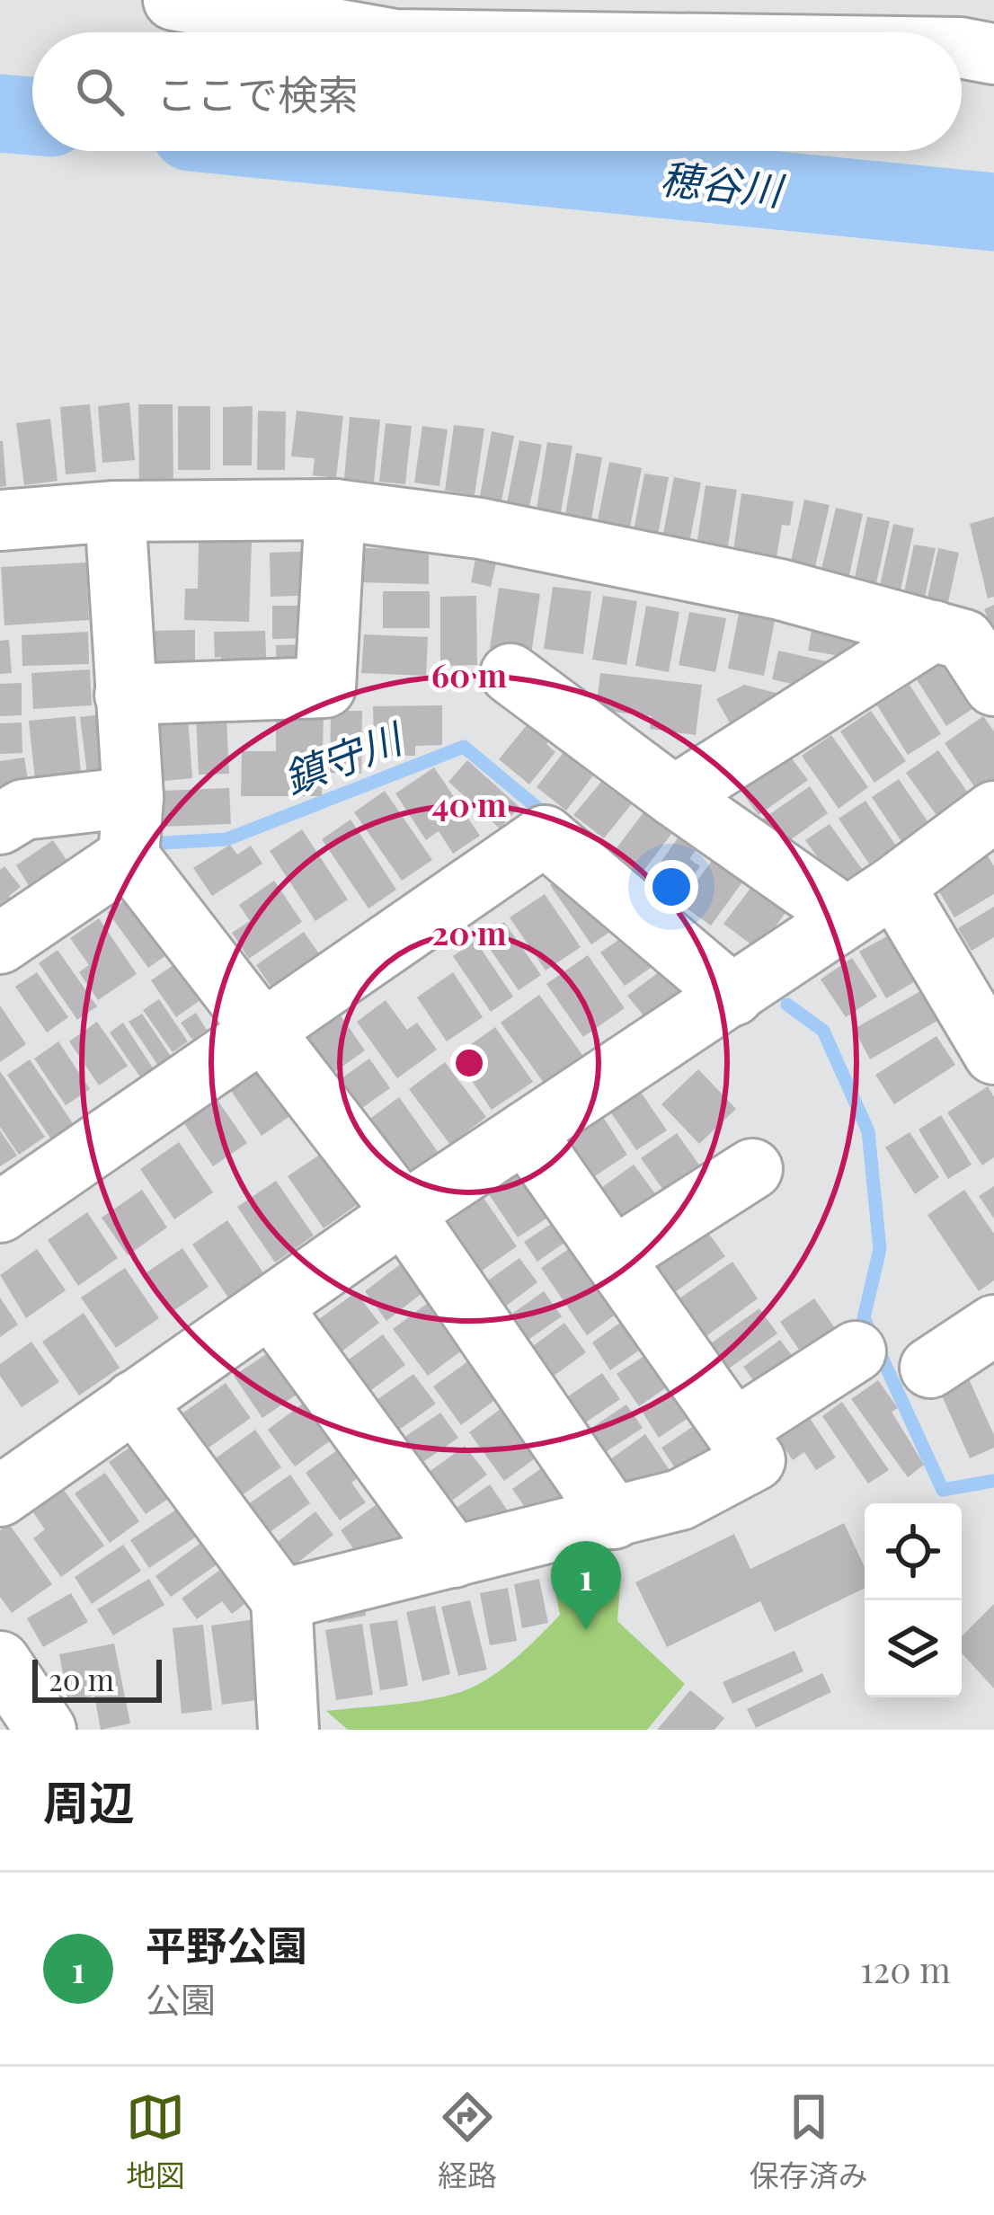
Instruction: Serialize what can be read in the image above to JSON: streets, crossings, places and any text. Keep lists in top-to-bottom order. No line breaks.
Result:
{"water":["穂谷川","鎮守川"],"scale_bar":"20 m","page":{"search":"ここで検索","pins":"1","scale":"20 m","heading":"周辺","list":[{"mark":"1","name":"平野公園","note":"公園","value":"120 m"}],"nav":["地図","経路","保存済み"]},"rings":["60 m","40 m","20 m"]}
